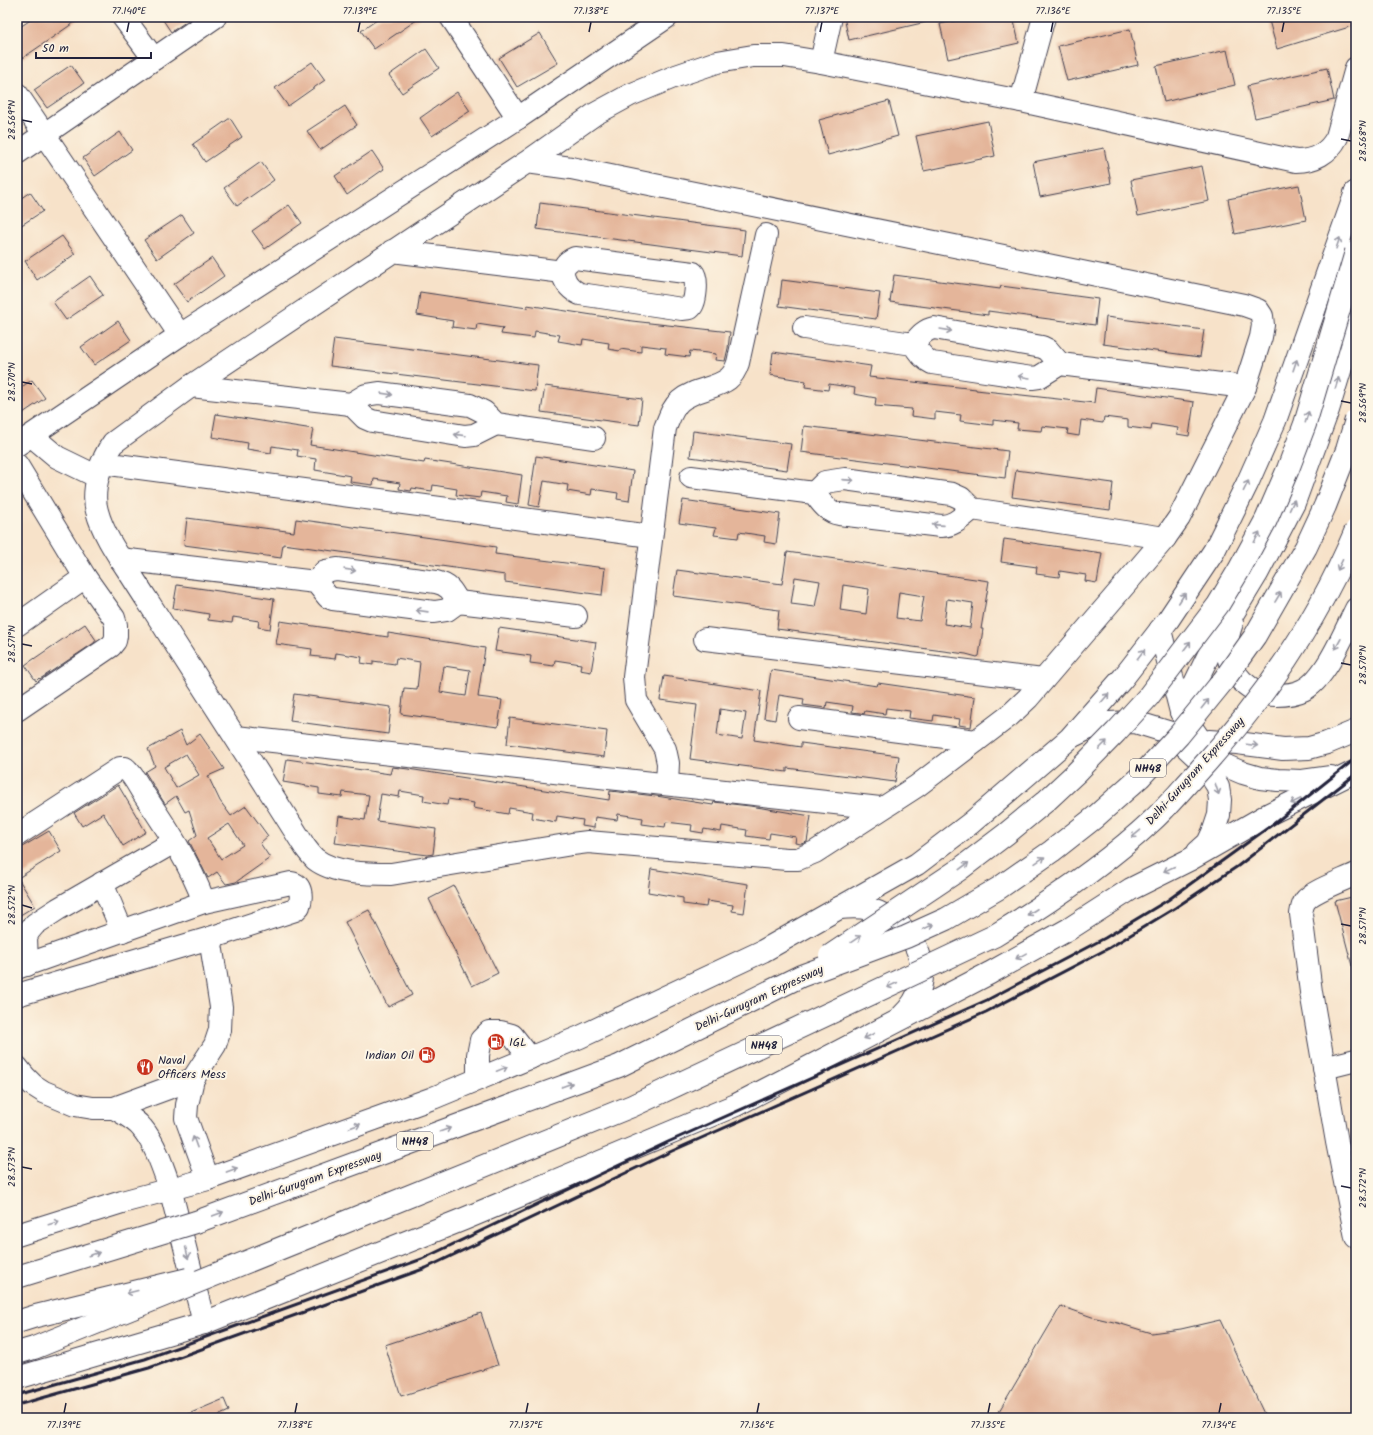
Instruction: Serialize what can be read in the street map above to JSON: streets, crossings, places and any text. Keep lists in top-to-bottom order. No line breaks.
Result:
{"streets":{"main road":["NH48","Delhi-Gurugram Expressway"]},"places":{"fuel station":["IGL","Indian Oil"],"restaurant":["Naval Officers Mess"]},"scale_bar":"50 m","coordinates":["77.140°E","77.139°E","77.138°E","77.137°E","77.136°E","77.135°E","28.569°N","28.568°N","28.570°N","28.571°N","28.572°N","28.573°N","77.134°E"]}
